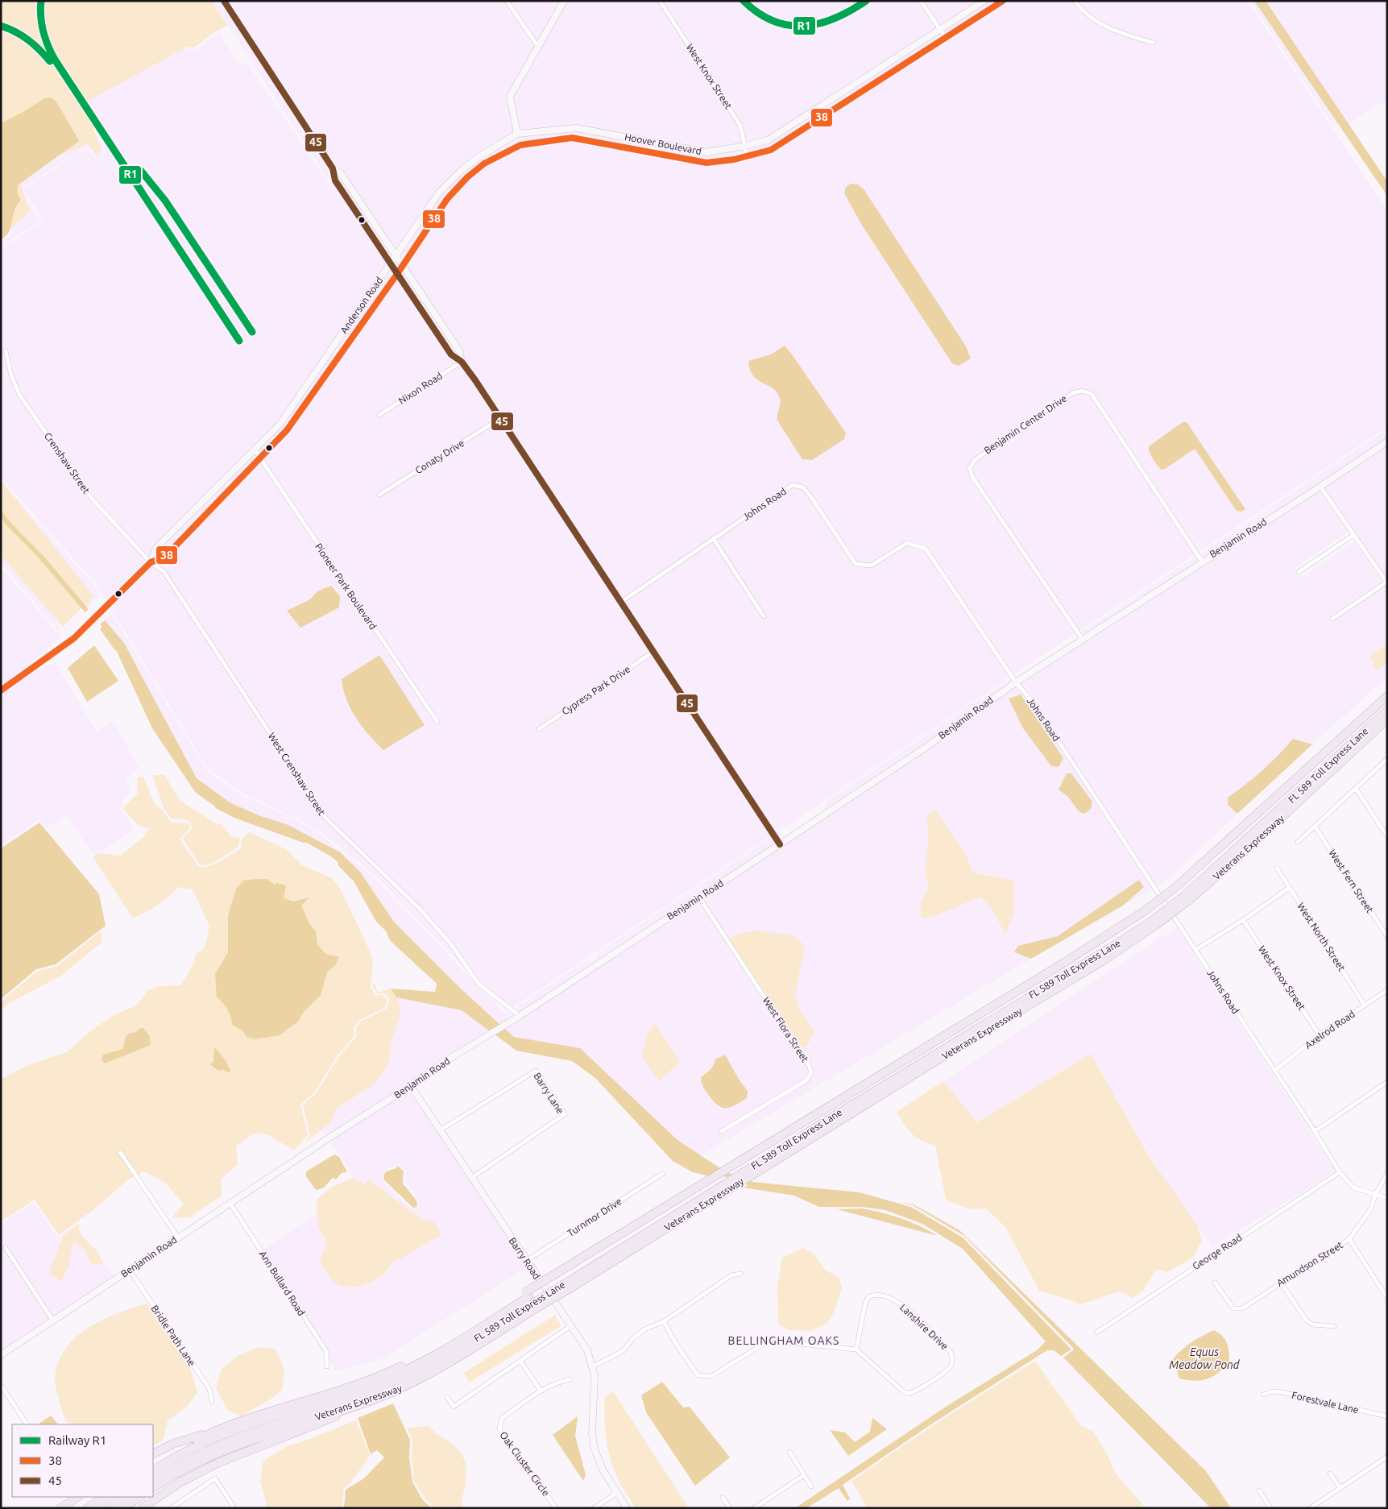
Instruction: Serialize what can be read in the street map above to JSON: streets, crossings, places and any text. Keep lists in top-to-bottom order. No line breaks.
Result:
{"streets":{"highway":["FL 589 Toll Express Lane","Veterans Expressway"],"street":["West Knox Street","Hoover Boulevard","Anderson Road","Nixon Road","Benjamin Center Drive","Conaty Drive","Crenshaw Street","Johns Road","Benjamin Road","Pioneer Park Boulevard","Cypress Park Drive","West Crenshaw Street","West Fern Street","West North Street","West Flora Street","Axelrod Road","Barry Lane","Turnmor Drive","George Road","Barry Road","Amundson Street","Ann Bullard Road","Lanshire Drive","Bridle Path Lane","Forestvale Lane","Oak Cluster Circle"]},"crossings":[["West Knox Street","Hoover Boulevard"],["West Knox Street","Axelrod Road"],["Hoover Boulevard","Anderson Road"],["Anderson Road","Crenshaw Street"],["Anderson Road","Pioneer Park Boulevard"],["Anderson Road","West Crenshaw Street"],["Benjamin Center Drive","Benjamin Road"],["Crenshaw Street","West Crenshaw Street"],["Johns Road","Benjamin Road"],["Johns Road","Axelrod Road"],["Johns Road","George Road"],["Johns Road","Amundson Street"],["Benjamin Road","West Crenshaw Street"],["Benjamin Road","West Flora Street"],["Benjamin Road","Barry Road"],["Benjamin Road","Ann Bullard Road"],["Benjamin Road","Bridle Path Lane"],["FL 589 Toll Express Lane","Veterans Expressway"],["West North Street","Axelrod Road"],["Barry Lane","Barry Road"],["Turnmor Drive","Barry Road"]],"districts":["BELLINGHAM OAKS"],"water":["Equus Meadow Pond"],"lines":["rail line R1","transit line 38","transit line 45"],"legend":["Railway R1","38","45"]}
